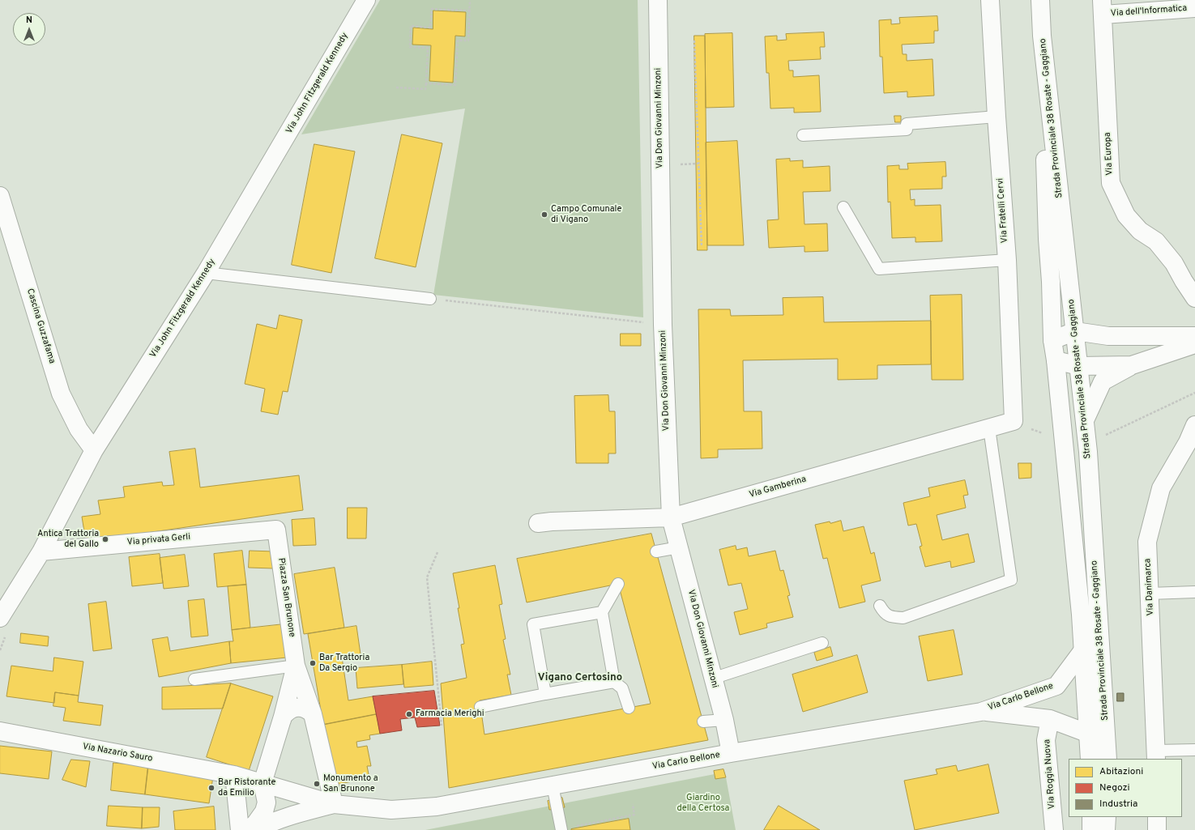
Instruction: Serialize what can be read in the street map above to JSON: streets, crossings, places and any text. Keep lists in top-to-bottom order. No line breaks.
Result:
{"streets":{"street":["Via dell'Informatica","Via John Fitzgerald Kennedy","Via Don Giovanni Minzoni","Strada Provinciale 38 Rosate - Gaggiano","Via Europa","Via Fratelli Cervi","Cascina Guzzafama","Via Gamberina","Via privata Gerli","Via Danimarca","Piazza San Brunone","Via Carlo Bellone","Via Nazario Sauro","Via Roggia Nuova"]},"crossings":[["Via dell'Informatica","Via Europa"],["Via John Fitzgerald Kennedy","Cascina Guzzafama"],["Via John Fitzgerald Kennedy","Via privata Gerli"],["Via Don Giovanni Minzoni","Via Gamberina"],["Via Don Giovanni Minzoni","Via Carlo Bellone"],["Via Fratelli Cervi","Via Gamberina"],["Via privata Gerli","Piazza San Brunone"],["Piazza San Brunone","Via Carlo Bellone"],["Via Carlo Bellone","Via Roggia Nuova"]],"districts":["Vigano Certosino"],"parks":["Giardino della Certosa"],"places":["Campo Comunale di Vigano","Antica Trattoria del Gallo","Bar Trattoria Da Sergio","Farmacia Merighi","Monumento a San Brunone","Bar Ristorante da Emilio"],"legend":["Abitazioni","Negozi","Industria"],"north":"top"}
